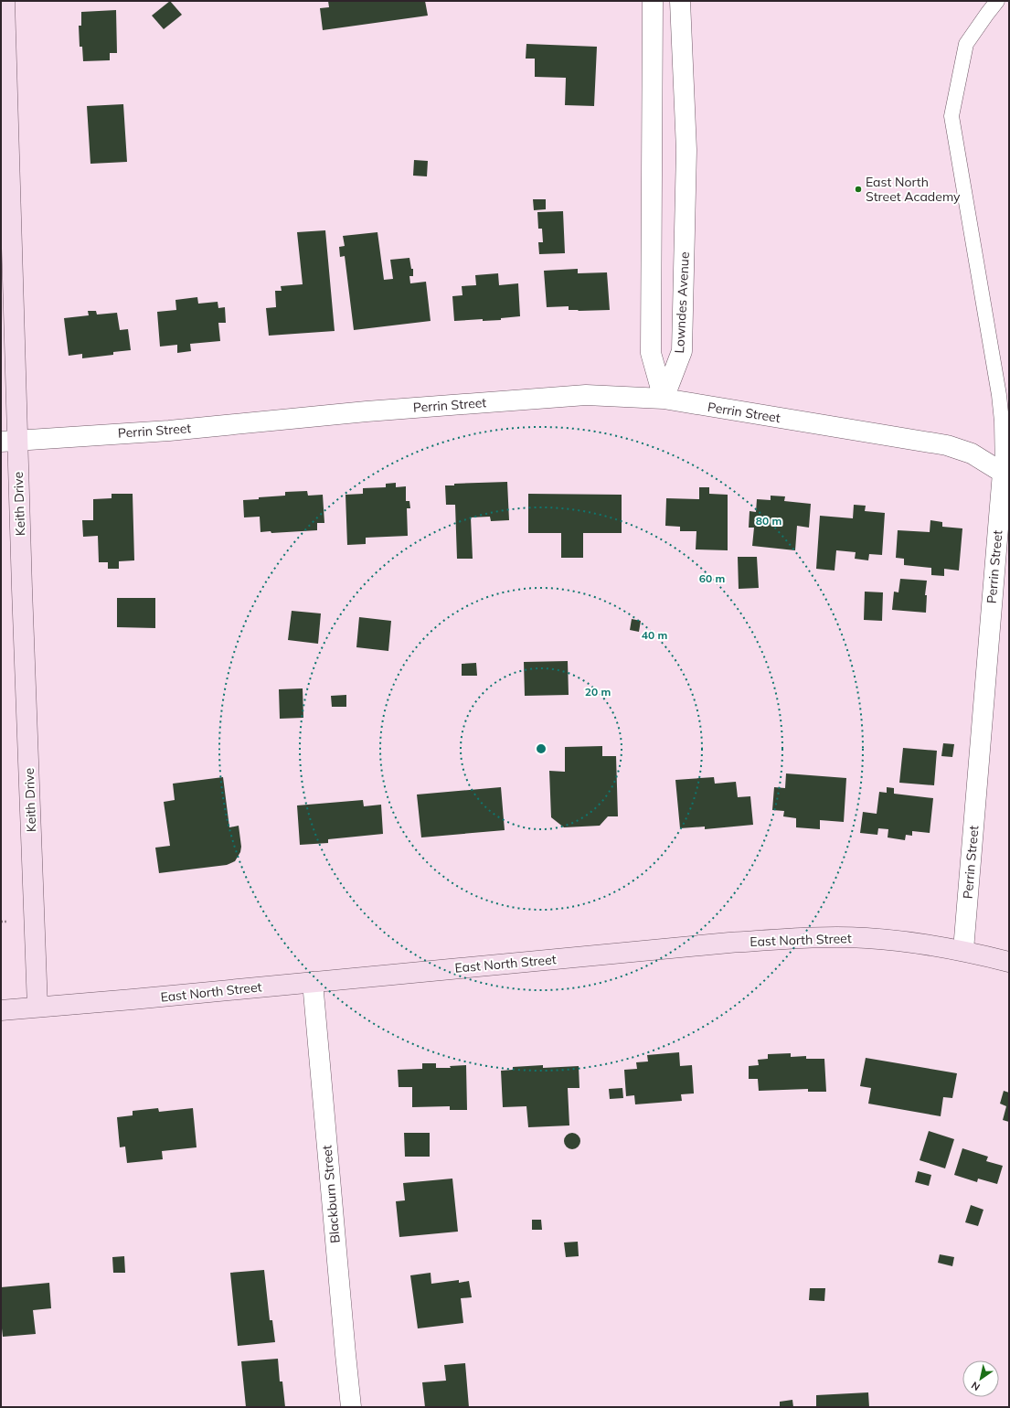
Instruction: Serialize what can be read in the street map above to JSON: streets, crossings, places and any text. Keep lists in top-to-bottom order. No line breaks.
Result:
{"streets":{"main road":["Keith Drive","East North Street"],"street":["Lowndes Avenue","Perrin Street","Blackburn Street"]},"crossings":[["Lowndes Avenue","Perrin Street"],["Perrin Street","Keith Drive"],["Perrin Street","East North Street"],["Keith Drive","East North Street"],["East North Street","Blackburn Street"]],"places":["East North Street Academy"],"north":"bottom left","rings":["80 m","60 m","40 m","20 m"]}
